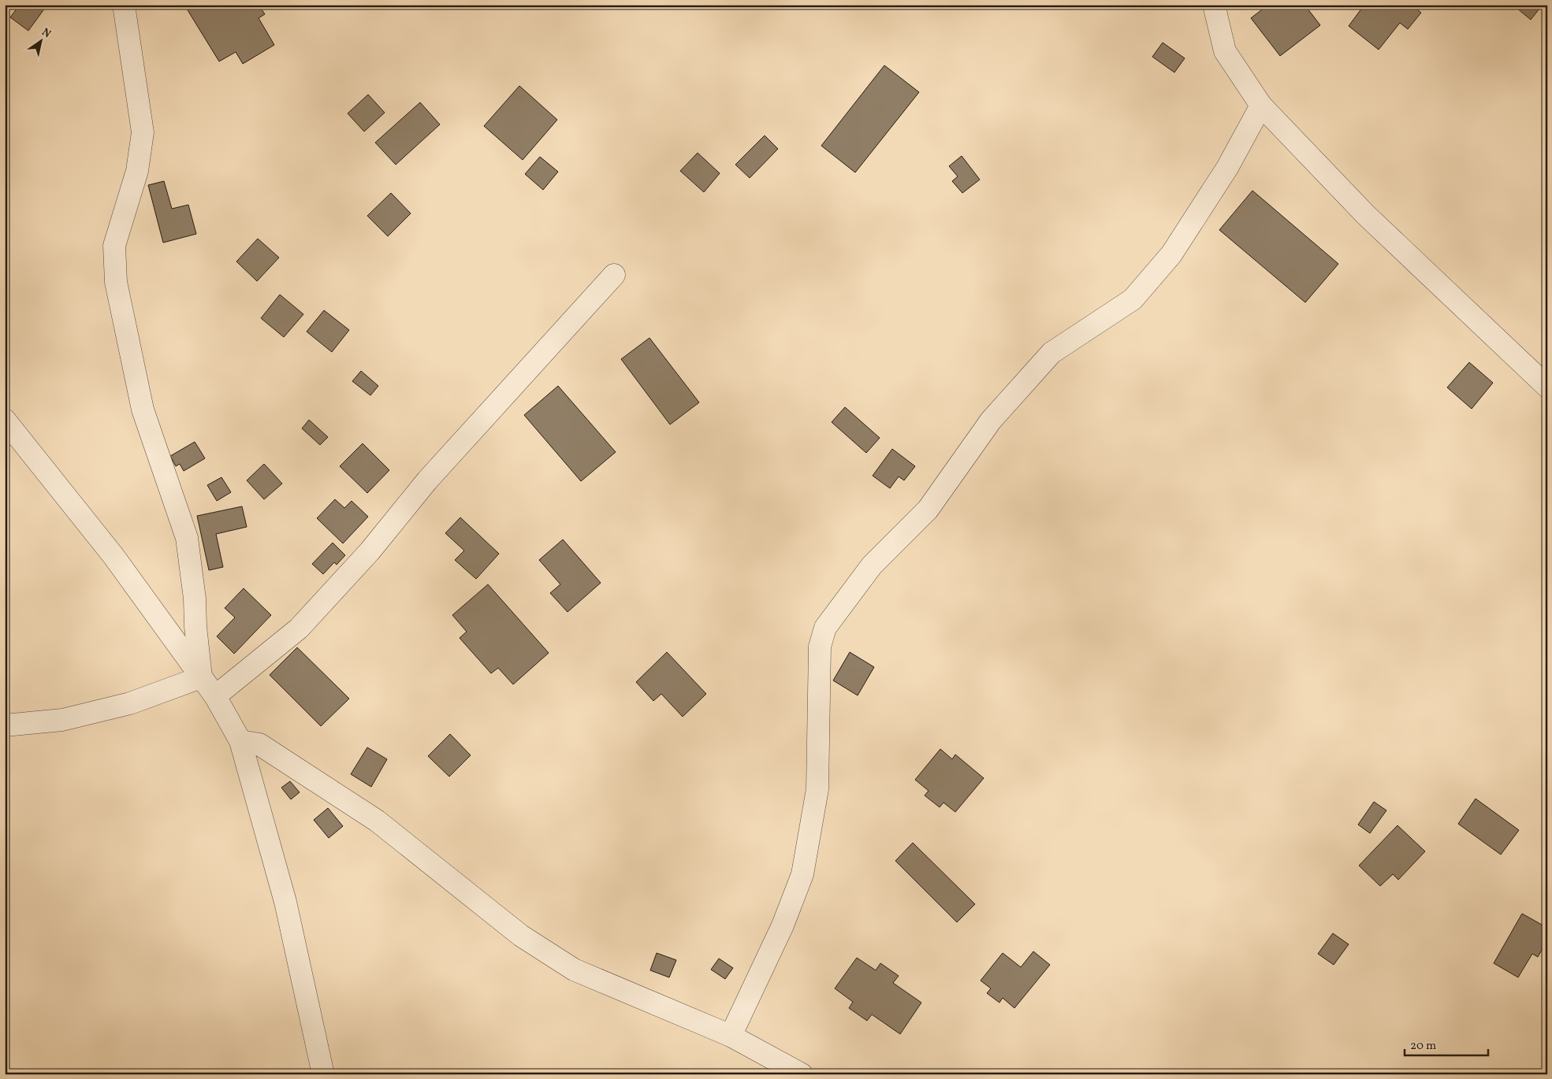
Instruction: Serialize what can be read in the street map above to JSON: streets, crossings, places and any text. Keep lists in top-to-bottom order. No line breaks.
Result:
{"scale_bar":"20 m","north":"top right"}
